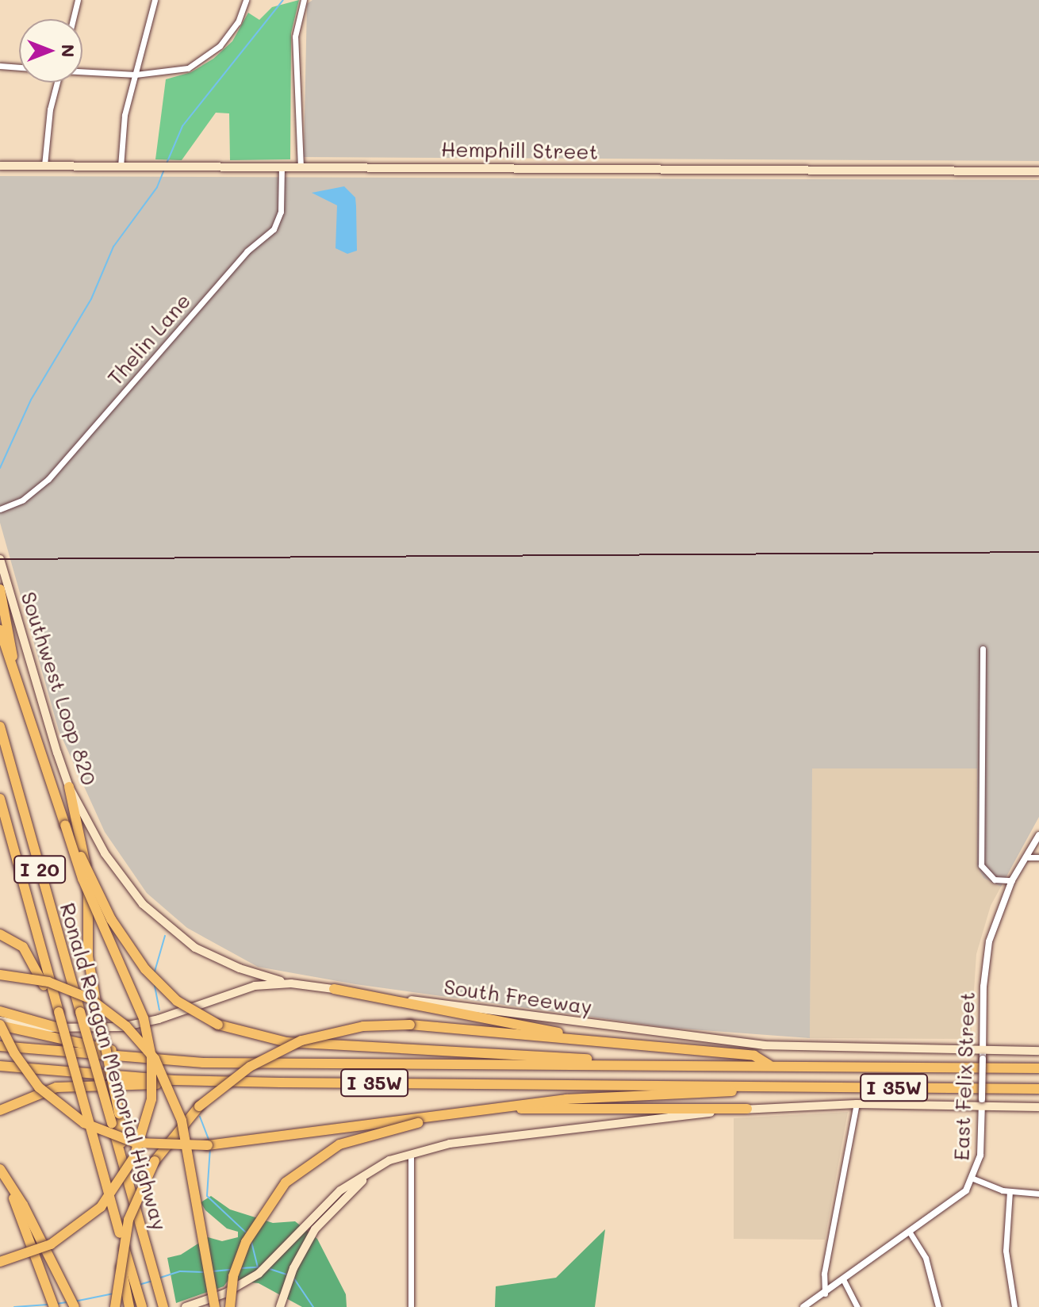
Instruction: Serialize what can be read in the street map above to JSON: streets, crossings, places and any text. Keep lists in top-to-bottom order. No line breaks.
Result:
{"streets":{"highway":["I 20","Ronald Reagan Memorial Highway","I 35W"],"main road":["Hemphill Street","Southwest Loop 820","South Freeway"],"street":["Thelin Lane","East Felix Street"]},"crossings":[["Hemphill Street","Thelin Lane"],["Southwest Loop 820","South Freeway"],["South Freeway","East Felix Street"]],"north":"right"}
